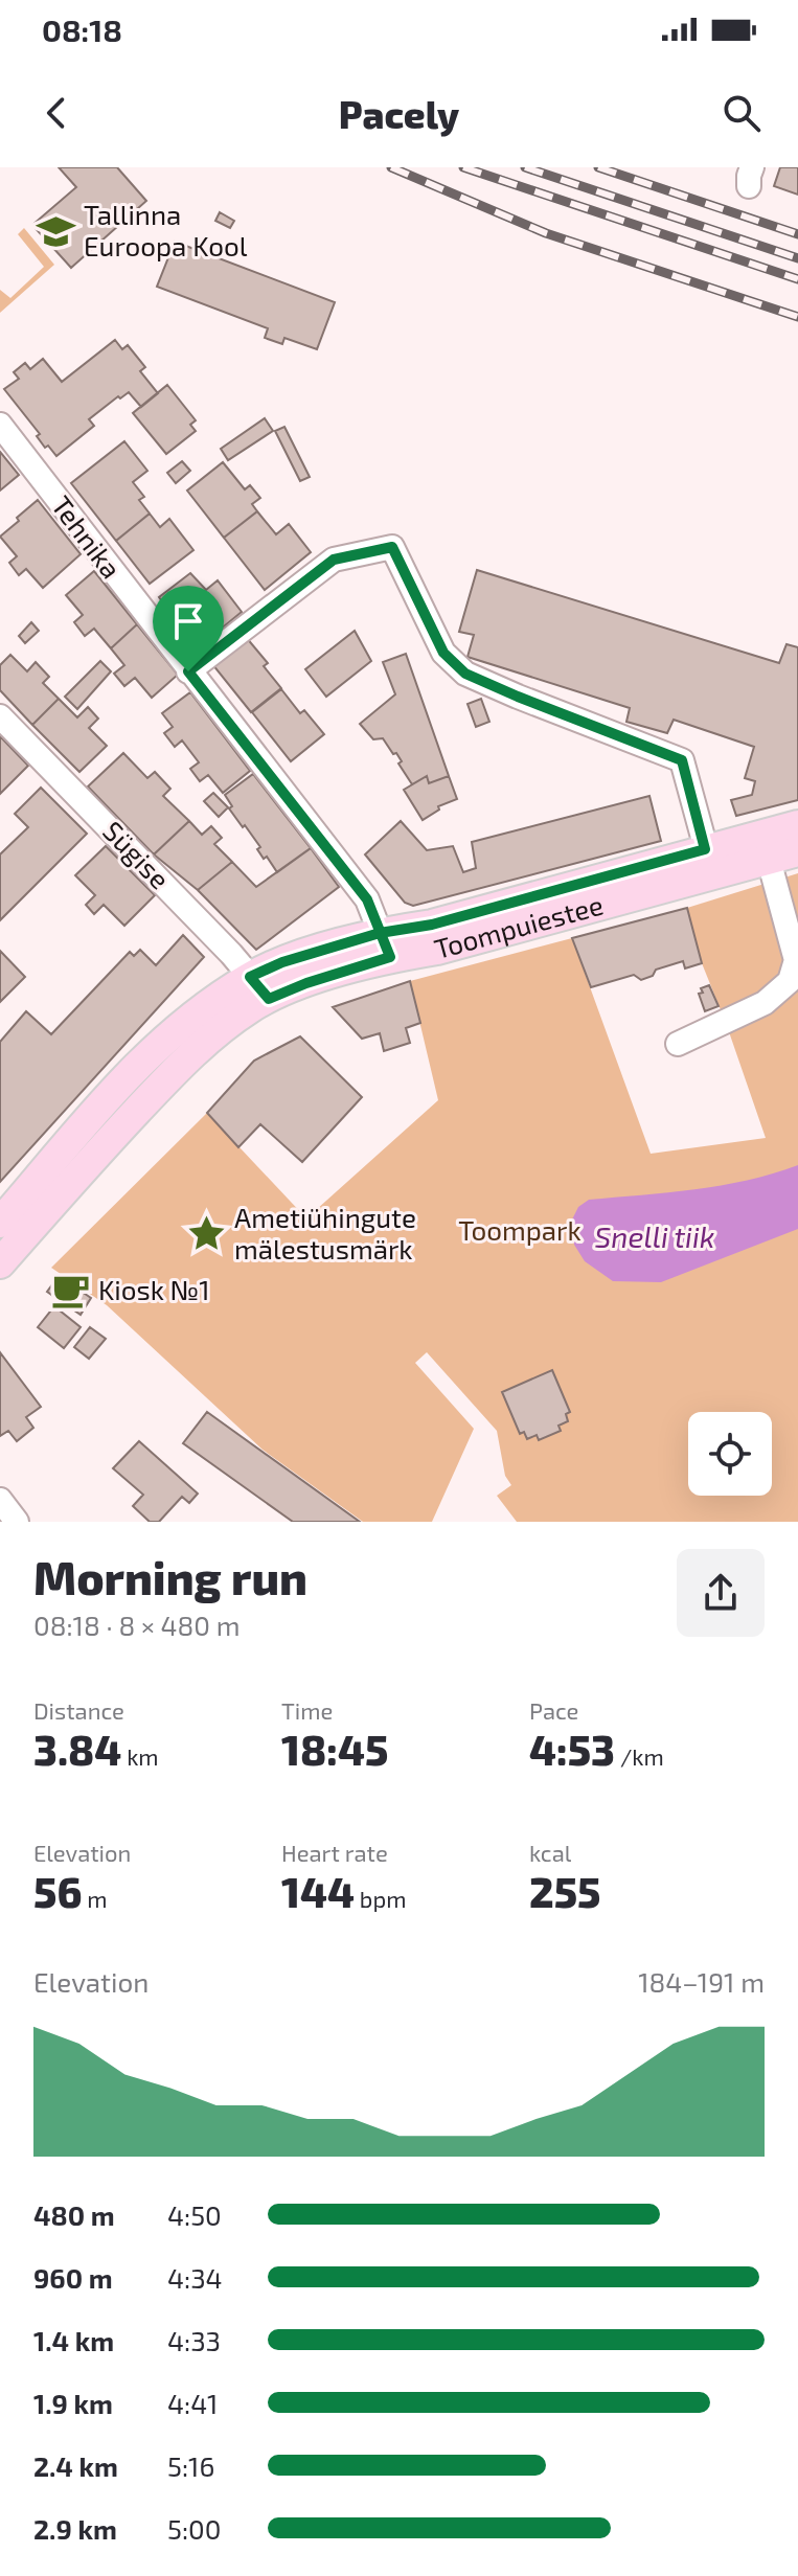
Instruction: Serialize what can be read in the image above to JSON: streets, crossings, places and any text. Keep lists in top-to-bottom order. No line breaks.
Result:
{"streets":{"main road":["Toompuiestee"],"street":["Tehnika","Sügise"]},"crossings":[["Tehnika","Toompuiestee"],["Sügise","Toompuiestee"]],"water":["Snelli tiik"],"parks":["Toompark"],"places":{"school or university":["Tallinna Euroopa Kool"],"place":["Ametiühingute mälestusmärk"],"cafe":["Kiosk №1"]},"page":{"status":"08:18","header":"Pacely","heading":["Morning run","08:18 · 8 × 480 m"],"stats":[["Distance","3.84 km"],["Time","18:45"],["Pace","4:53 /km"],["Elevation","56 m"],["Heart rate","144 bpm"],["kcal","255"]],"chart":["Elevation","184–191 m"],"list":[{"name":"480 m","note":"4:50"},{"name":"960 m","note":"4:34"},{"name":"1.4 km","note":"4:33"},{"name":"1.9 km","note":"4:41"},{"name":"2.4 km","note":"5:16"},{"name":"2.9 km","note":"5:00"}]}}
